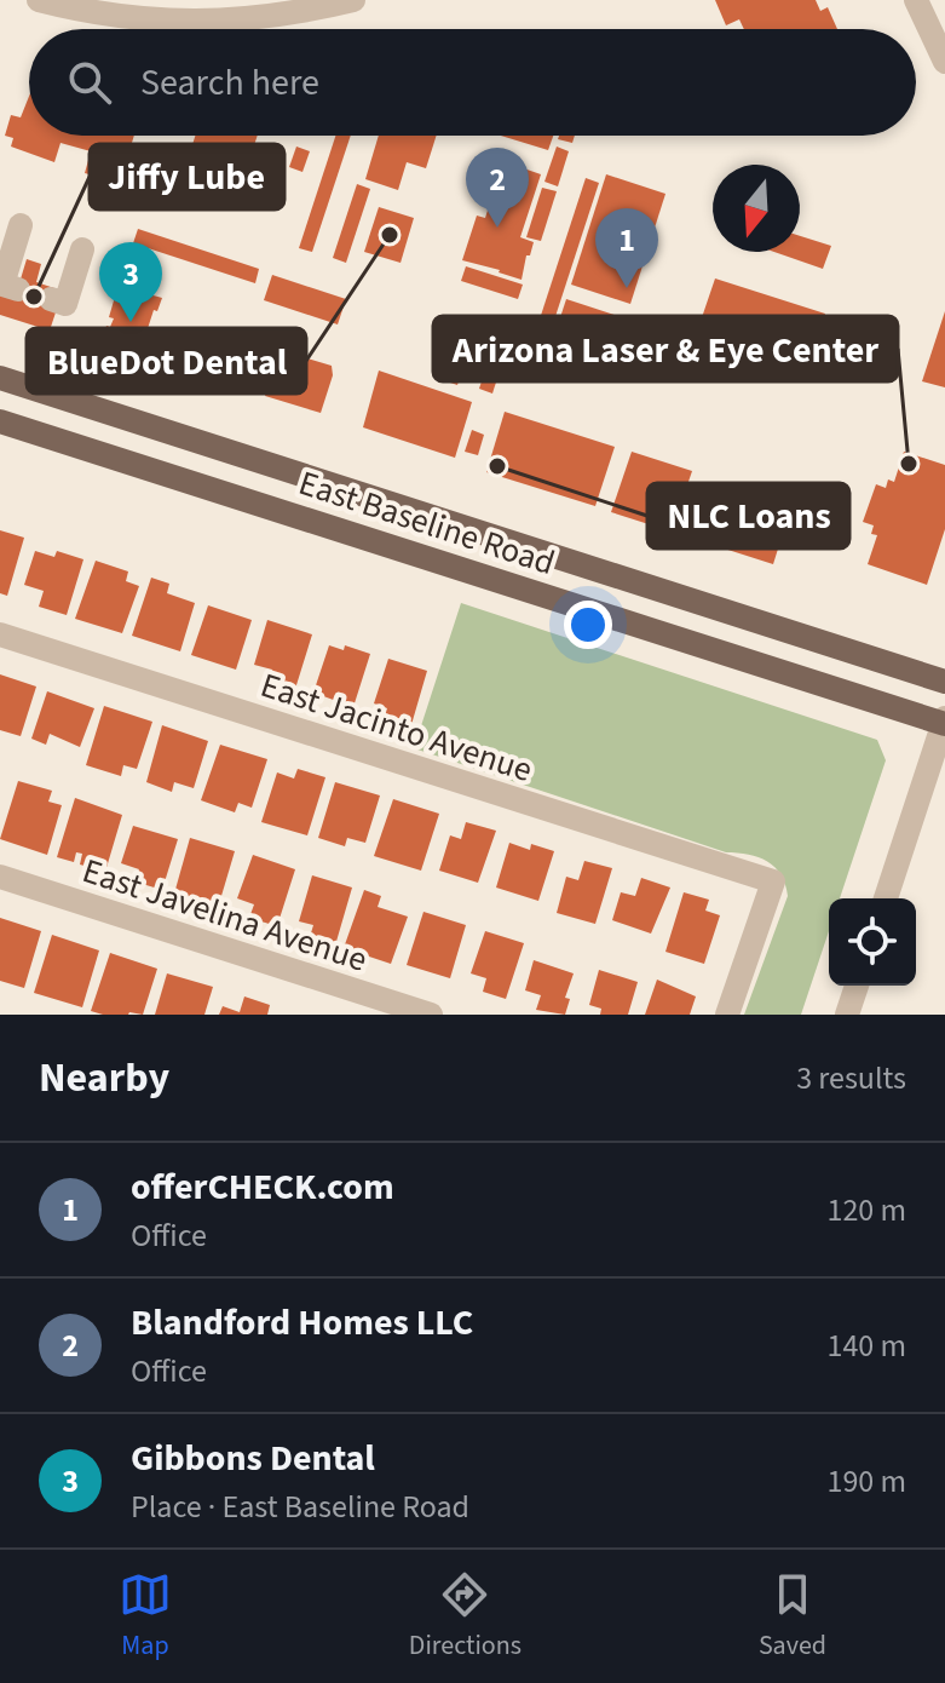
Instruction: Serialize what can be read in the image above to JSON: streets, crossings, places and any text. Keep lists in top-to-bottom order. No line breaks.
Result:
{"streets":{"main road":["East Baseline Road"],"street":["East Jacinto Avenue","East Javelina Avenue"]},"places":["BlueDot Dental","Jiffy Lube","Arizona Laser & Eye Center","NLC Loans"],"north":"bottom","page":{"search":"Search here","pins":["2","1","3"],"heading":["Nearby","3 results"],"list":[{"mark":"1","name":"offerCHECK.com","note":"Office","value":"120 m"},{"mark":"2","name":"Blandford Homes LLC","note":"Office","value":"140 m"},{"mark":"3","name":"Gibbons Dental","note":"Place · East Baseline Road","value":"190 m"}],"nav":["Map","Directions","Saved"]}}
